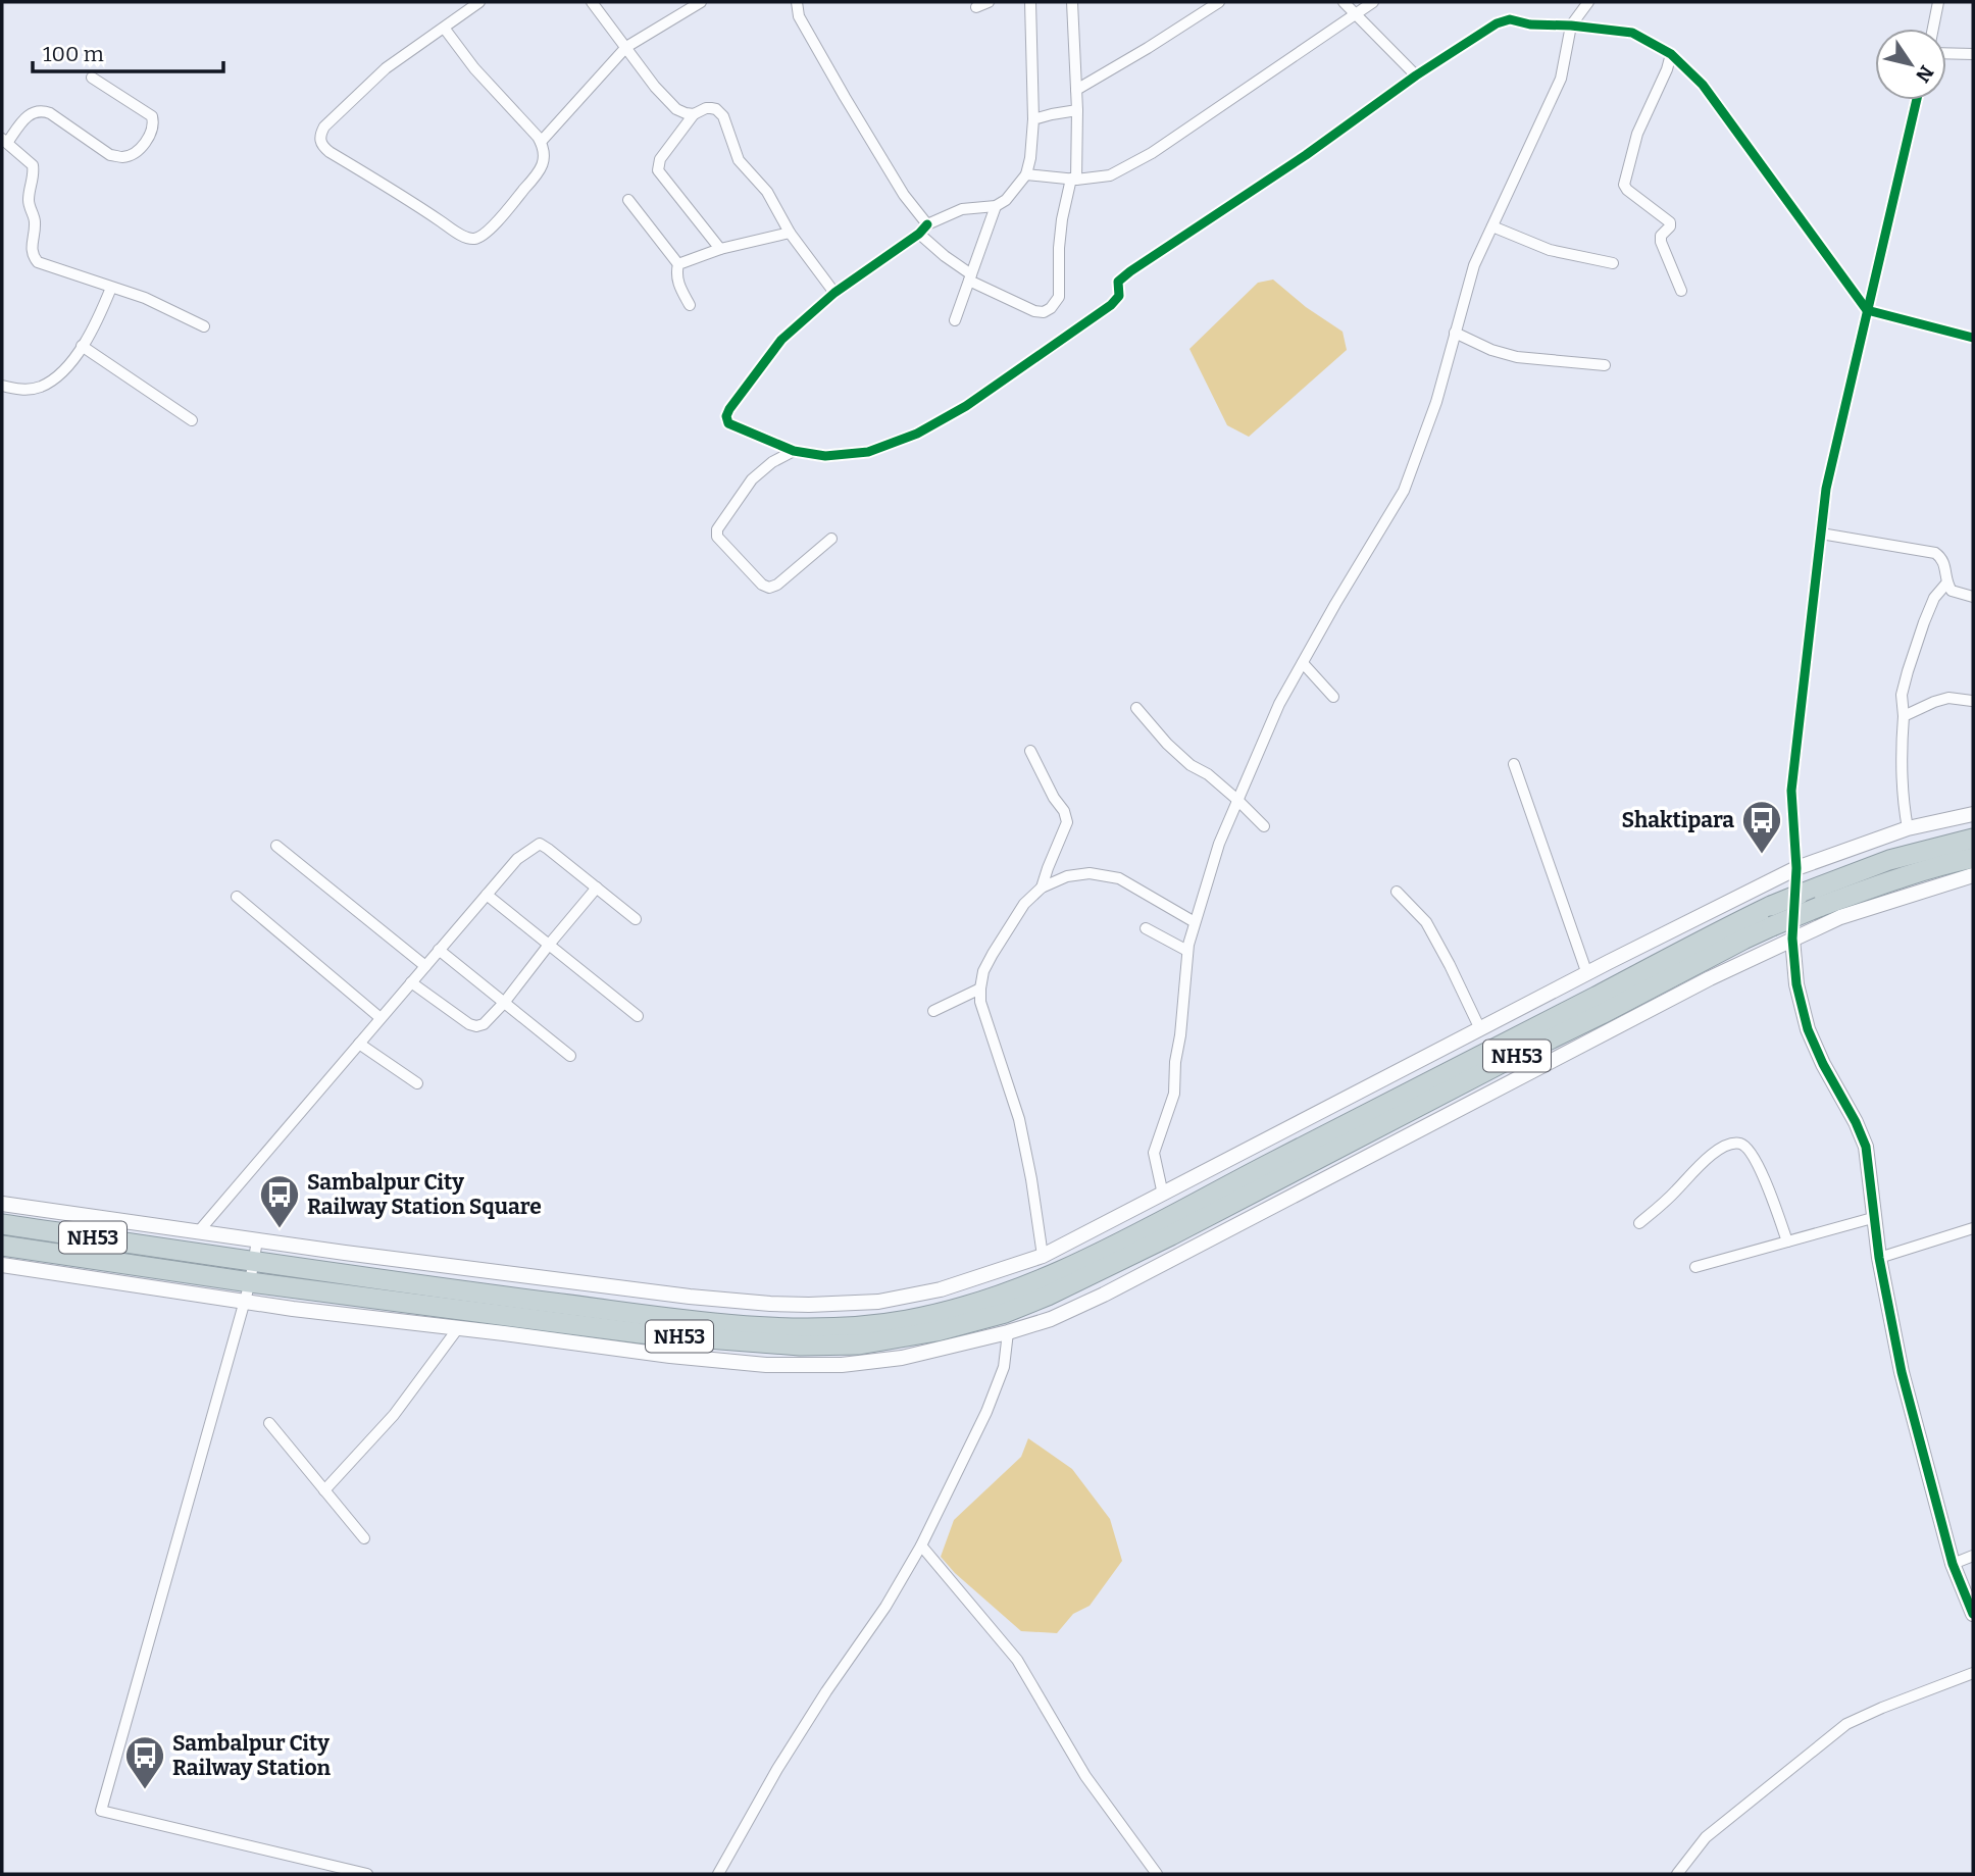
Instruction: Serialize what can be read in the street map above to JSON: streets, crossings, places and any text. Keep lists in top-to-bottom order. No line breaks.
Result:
{"streets":{"highway":["NH53"]},"places":{"bus stop":["Shaktipara","Sambalpur City Railway Station Square","Sambalpur City Railway Station"]},"scale_bar":"100 m","north":"bottom right"}
